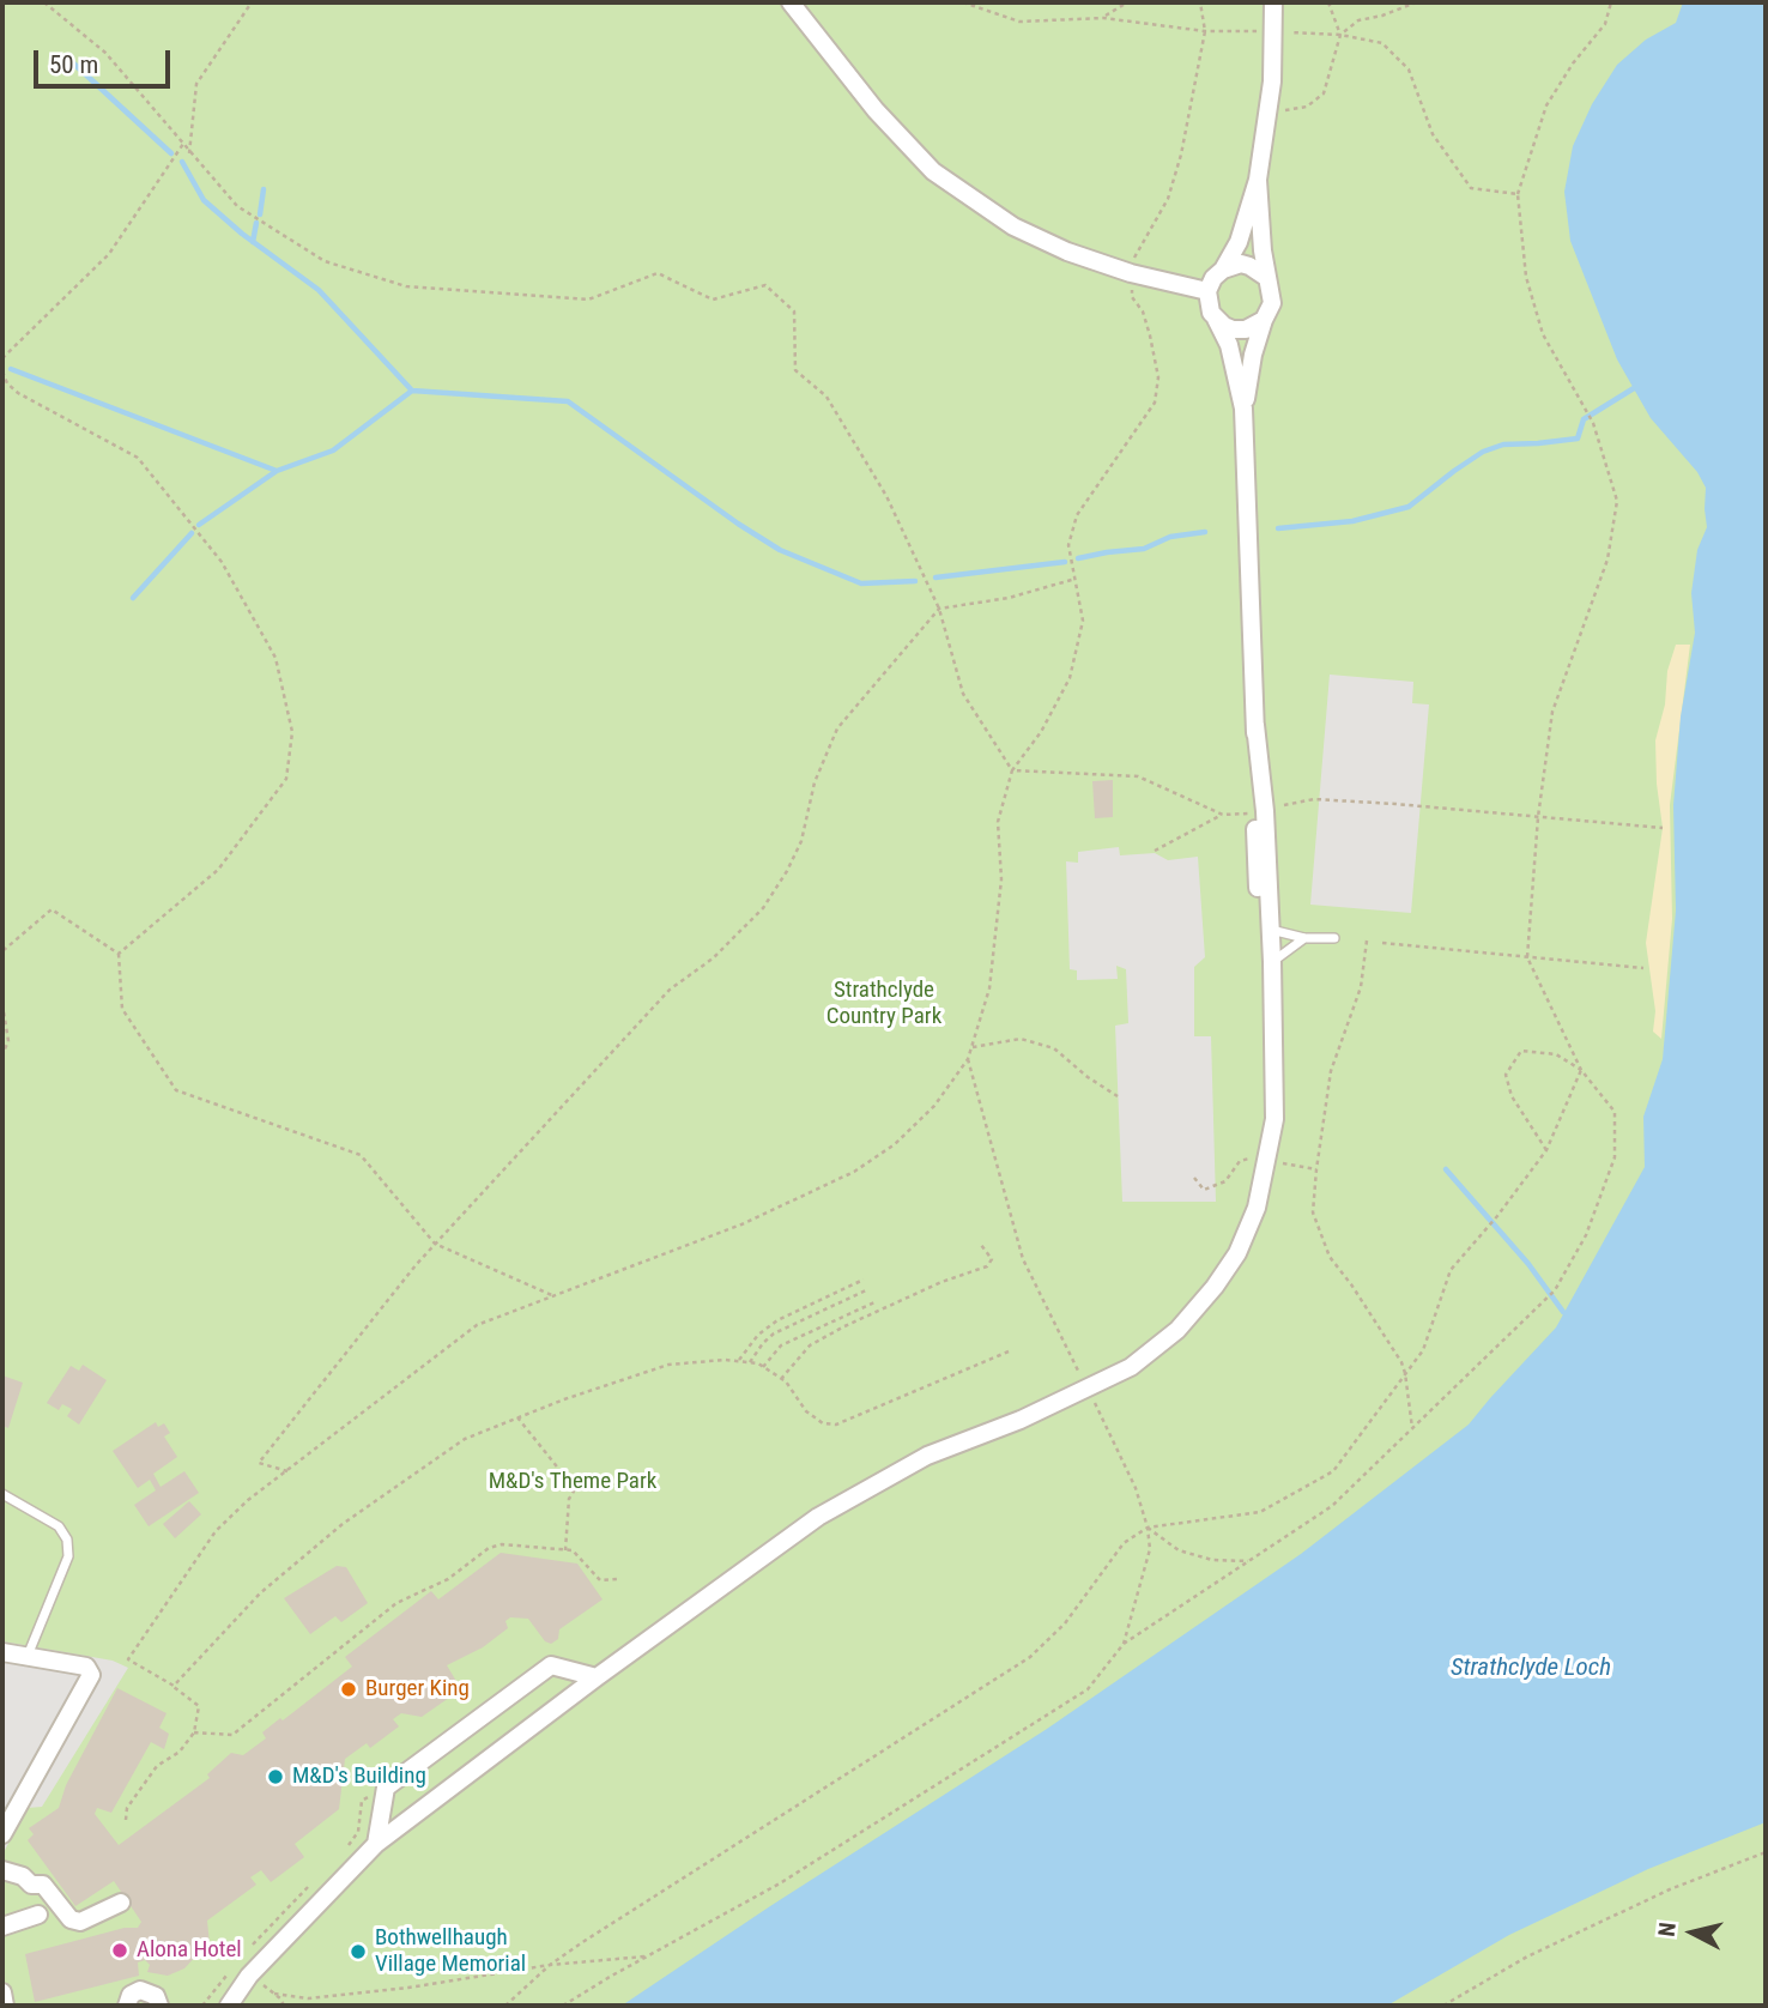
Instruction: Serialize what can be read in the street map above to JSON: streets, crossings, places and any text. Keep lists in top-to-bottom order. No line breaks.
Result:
{"water":["Strathclyde Loch"],"parks":["Strathclyde Country Park","M&D's Theme Park"],"places":["Burger King","M&D's Building","Alona Hotel","Bothwellhaugh Village Memorial"],"scale_bar":"50 m","north":"left"}
